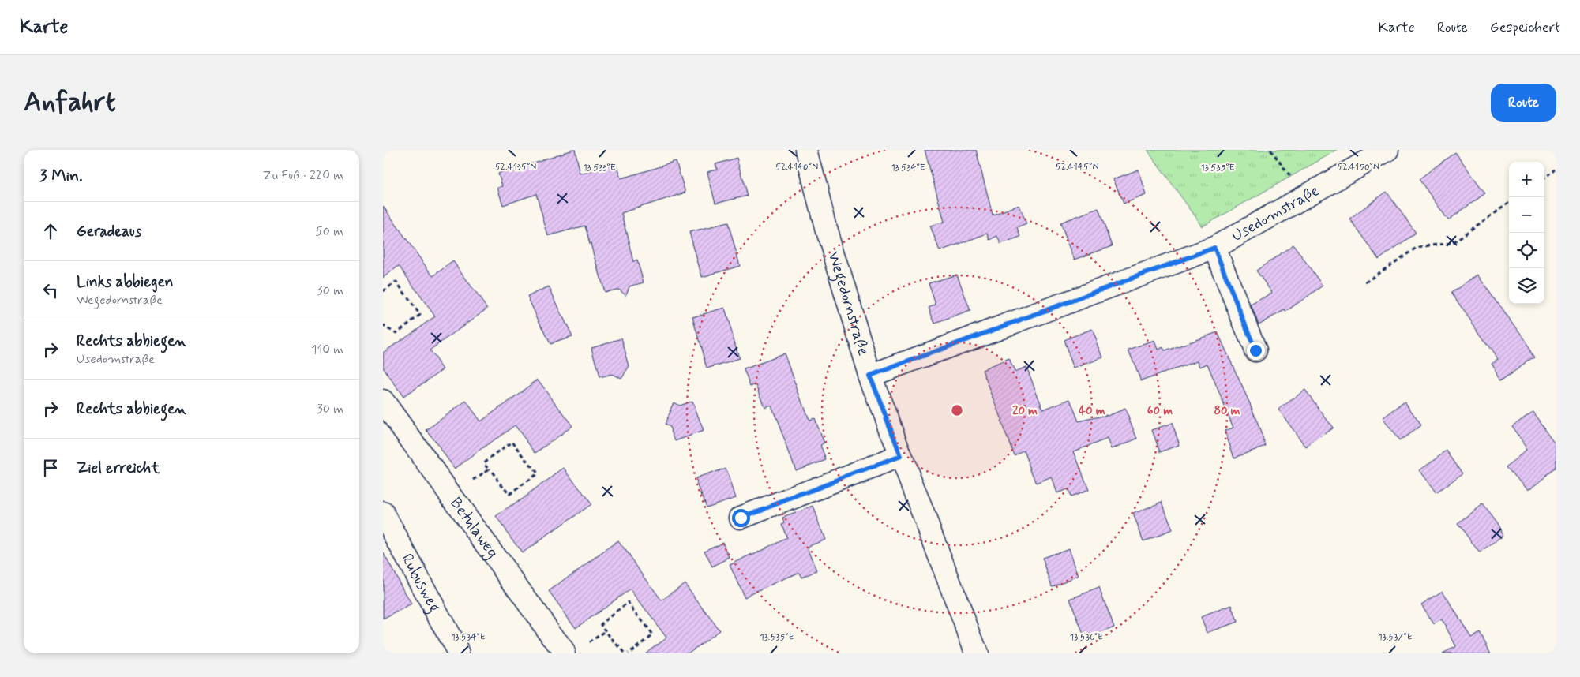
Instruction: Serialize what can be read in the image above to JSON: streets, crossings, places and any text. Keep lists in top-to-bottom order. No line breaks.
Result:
{"streets":{"street":["Usedomstraße","Wegedornstraße","Betulaweg","Rubusweg"]},"crossings":[["Usedomstraße","Wegedornstraße"]],"page":{"header":"Karte","nav":["Karte","Route","Gespeichert"],"buttons":"Route","title":"Anfahrt","heading":["3 Min.","Zu Fuß · 220 m"],"map_buttons":["+","−"],"list":[["Geradeaus","50 m"],["Links abbiegen","Wegedornstraße","30 m"],["Rechts abbiegen","Usedomstraße","110 m"],["Rechts abbiegen","30 m"],"Ziel erreicht"]},"coordinates":["52.4145°N","52.4150°N","52.4135°N","52.4140°N","13.533°E","13.534°E","13.535°E","13.536°E","13.537°E"],"rings":["20 m","40 m","60 m","80 m"]}
